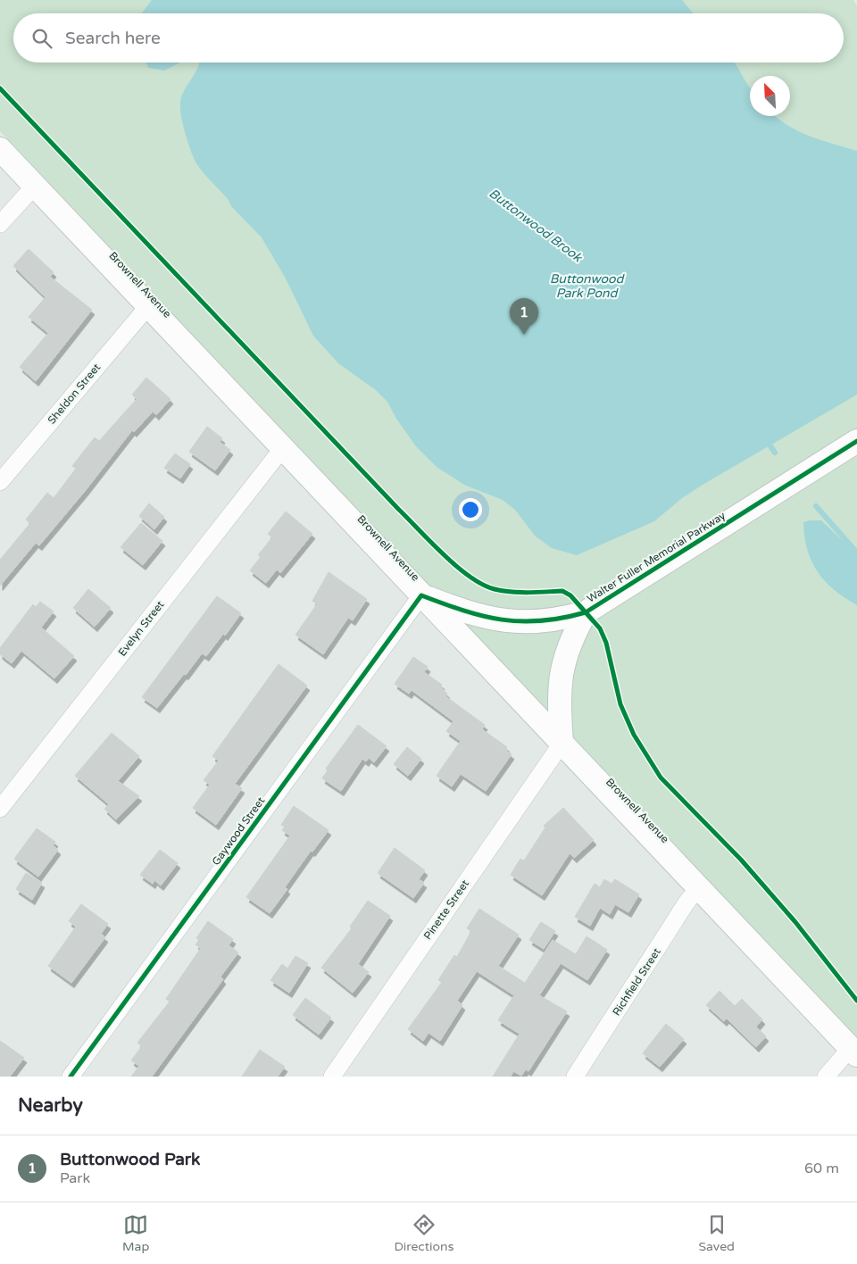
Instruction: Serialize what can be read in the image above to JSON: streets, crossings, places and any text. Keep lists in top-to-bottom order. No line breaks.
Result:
{"streets":{"main road":["Brownell Avenue","Walter Fuller Memorial Parkway"],"street":["Sheldon Street","Evelyn Street","Gaywood Street","Pinette Street","Richfield Street"]},"crossings":[["Brownell Avenue","Sheldon Street"],["Brownell Avenue","Walter Fuller Memorial Parkway"],["Brownell Avenue","Evelyn Street"],["Brownell Avenue","Gaywood Street"],["Brownell Avenue","Pinette Street"],["Brownell Avenue","Richfield Street"],["Walter Fuller Memorial Parkway","Gaywood Street"],["Walter Fuller Memorial Parkway","Pinette Street"]],"water":["Buttonwood Brook","Buttonwood Park Pond"],"north":"top left","page":{"search":"Search here","pins":"1","heading":"Nearby","list":[{"mark":"1","name":"Buttonwood Park","note":"Park","value":"60 m"}],"nav":["Map","Directions","Saved"]}}
